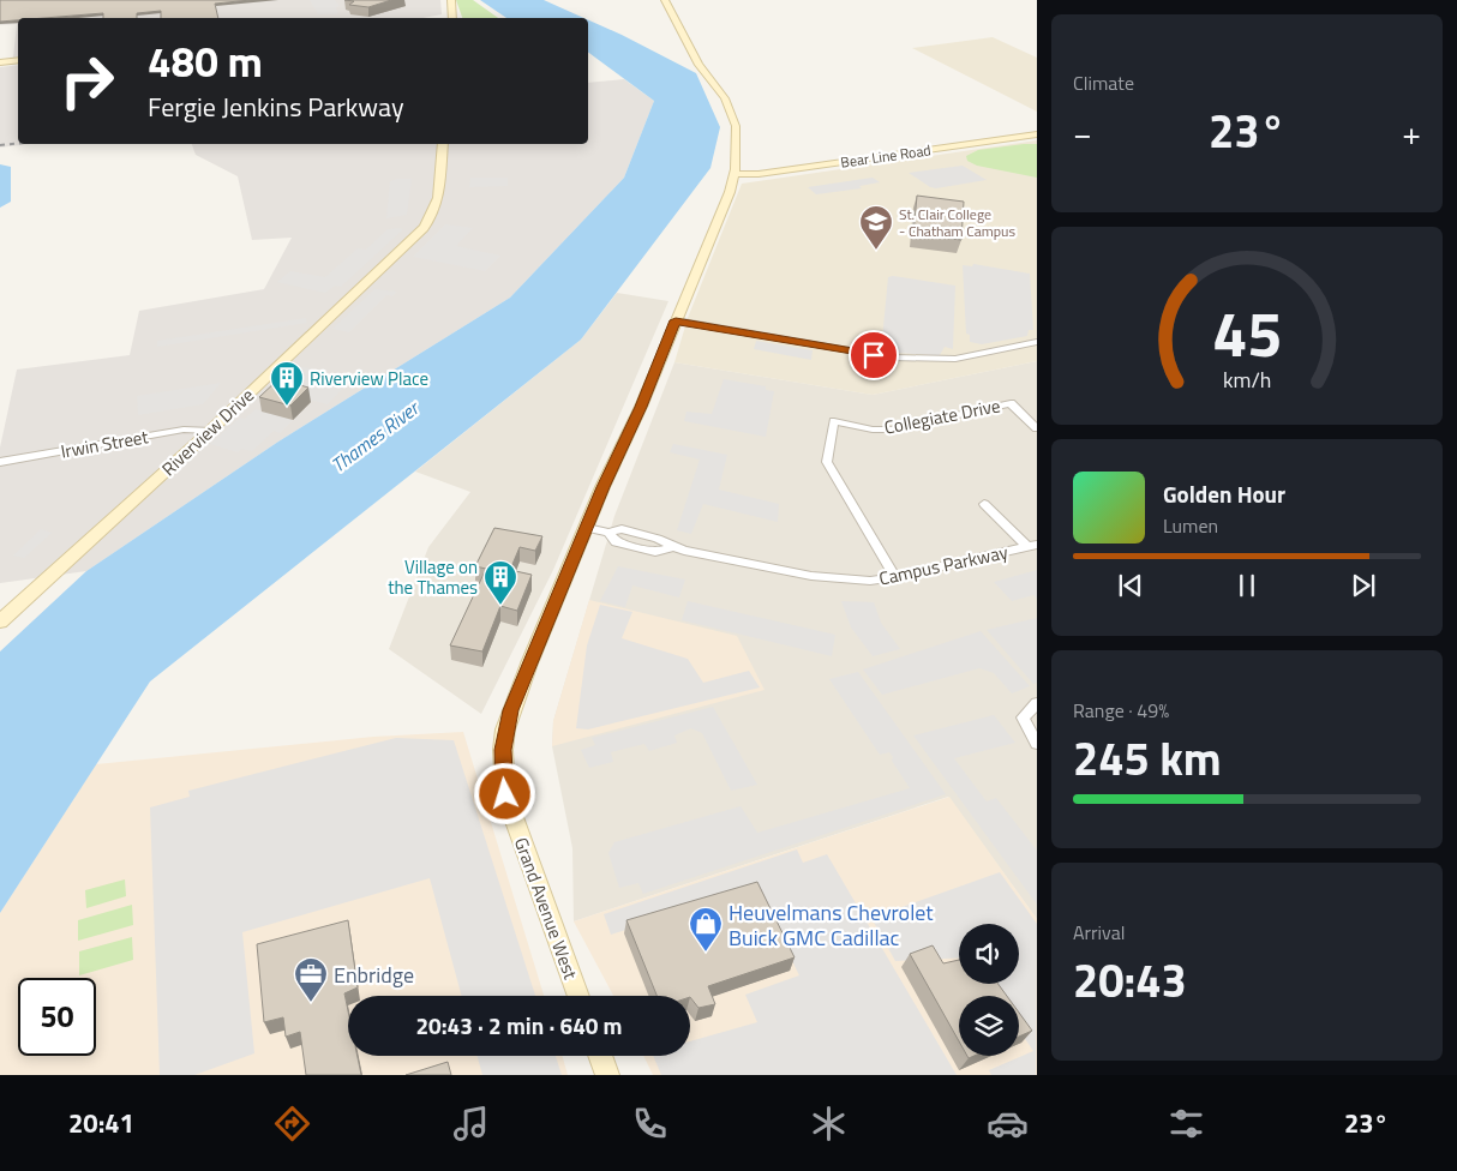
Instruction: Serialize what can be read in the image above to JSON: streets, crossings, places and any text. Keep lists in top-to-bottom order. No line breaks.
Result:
{"streets":{"main road":["Bear Line Road","Riverview Drive","Grand Avenue West"],"street":["Collegiate Drive","Irwin Street","Campus Parkway"]},"crossings":[["Bear Line Road","Grand Avenue West"],["Collegiate Drive","Campus Parkway"],["Riverview Drive","Irwin Street"],["Campus Parkway","Grand Avenue West"]],"water":["Thames River"],"places":{"school or university":["St. Clair College - Chatham Campus"],"building":["Riverview Place","Village on the Thames"],"shop":["Heuvelmans Chevrolet Buick GMC Cadillac"],"office":["Enbridge"]},"page":{"tile":["Climate",["Range · 49%","245 km"],["Arrival","20:43"]],"turn":["480 m","Fergie Jenkins Parkway"],"heat":["−","23°","+"],"song":["Golden Hour","Lumen"],"limit":"50","trip":"20:43 · 2 min · 640 m","tabs":["20:41","23°"],"gauge":["45","km/h"]}}
